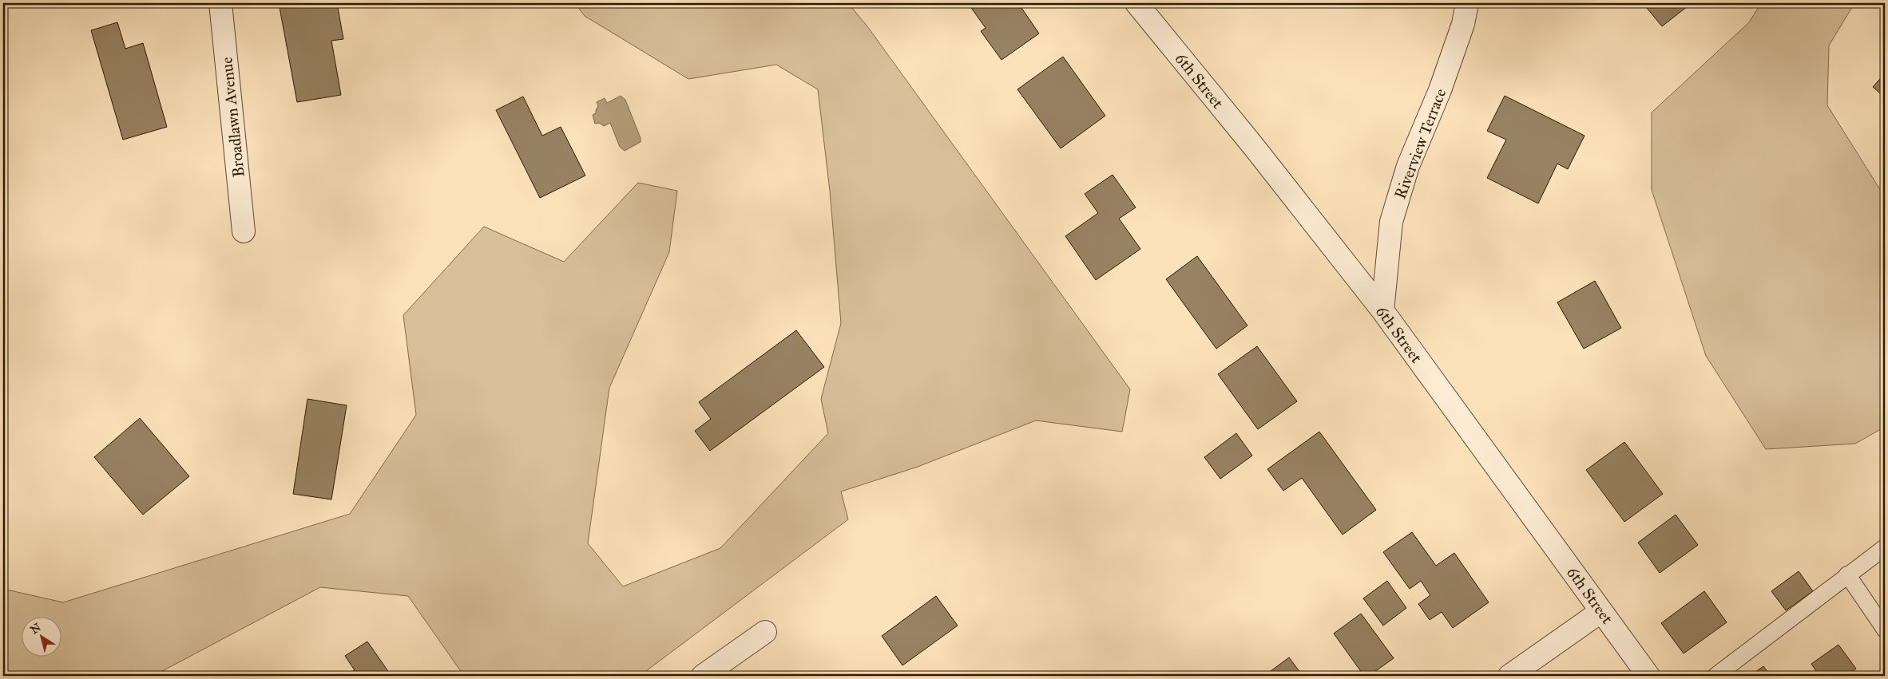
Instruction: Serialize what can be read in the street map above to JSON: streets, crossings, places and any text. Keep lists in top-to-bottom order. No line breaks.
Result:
{"streets":{"street":["6th Street","Broadlawn Avenue","Riverview Terrace"]},"crossings":[["6th Street","Riverview Terrace"]],"north":"top left"}
